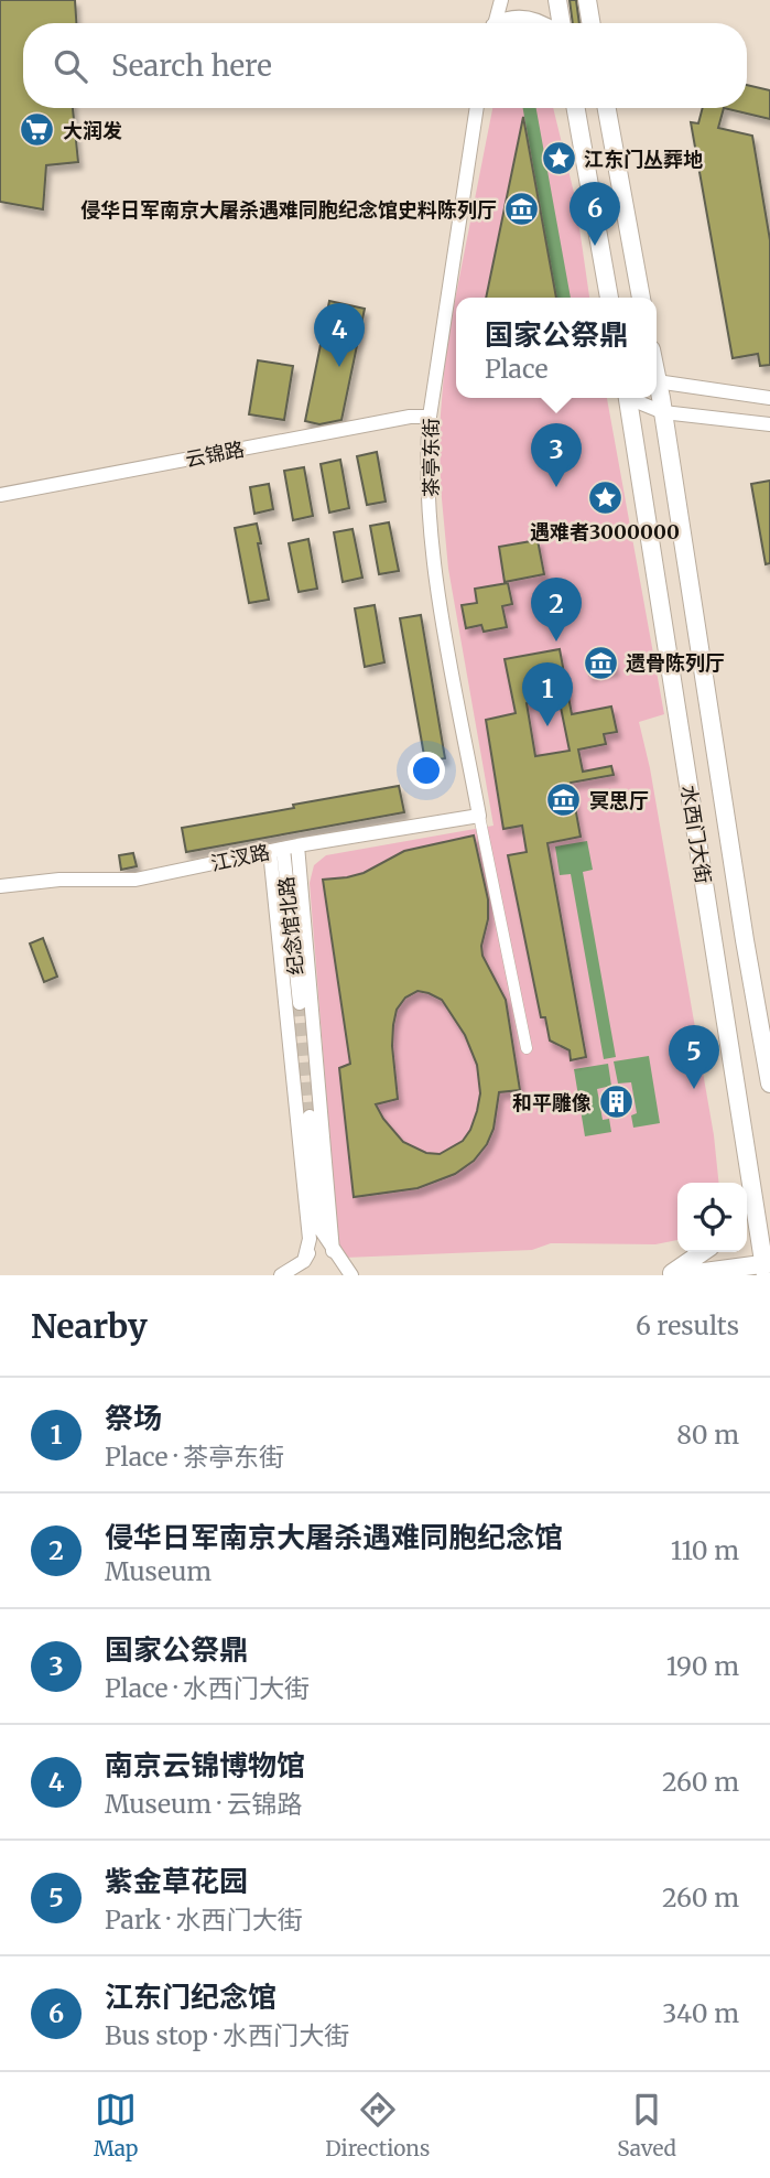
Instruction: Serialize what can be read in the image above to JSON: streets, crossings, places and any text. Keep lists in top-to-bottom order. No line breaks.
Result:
{"streets":{"main road":["水西门大街"],"street":["云锦路","茶亭东街","江汊路","纪念馆北路"]},"crossings":[["云锦路","茶亭东街"],["茶亭东街","江汊路"],["江汊路","纪念馆北路"]],"places":{"supermarket":["大润发"],"place":["江东门丛葬地","遇难者3000000"],"museum":["侵华日军南京大屠杀遇难同胞纪念馆史料陈列厅","遗骨陈列厅","冥思厅"],"building":["和平雕像"]},"page":{"search":"Search here","pins":["6","4","3","2","1","5"],"popup":["国家公祭鼎","Place"],"heading":["Nearby","6 results"],"list":[{"mark":"1","name":"祭场","note":"Place · 茶亭东街","value":"80 m"},{"mark":"2","name":"侵华日军南京大屠杀遇难同胞纪念馆","note":"Museum","value":"110 m"},{"mark":"3","name":"国家公祭鼎","note":"Place · 水西门大街","value":"190 m"},{"mark":"4","name":"南京云锦博物馆","note":"Museum · 云锦路","value":"260 m"},{"mark":"5","name":"紫金草花园","note":"Park · 水西门大街","value":"260 m"},{"mark":"6","name":"江东门纪念馆","note":"Bus stop · 水西门大街","value":"340 m"}],"nav":["Map","Directions","Saved"]}}
